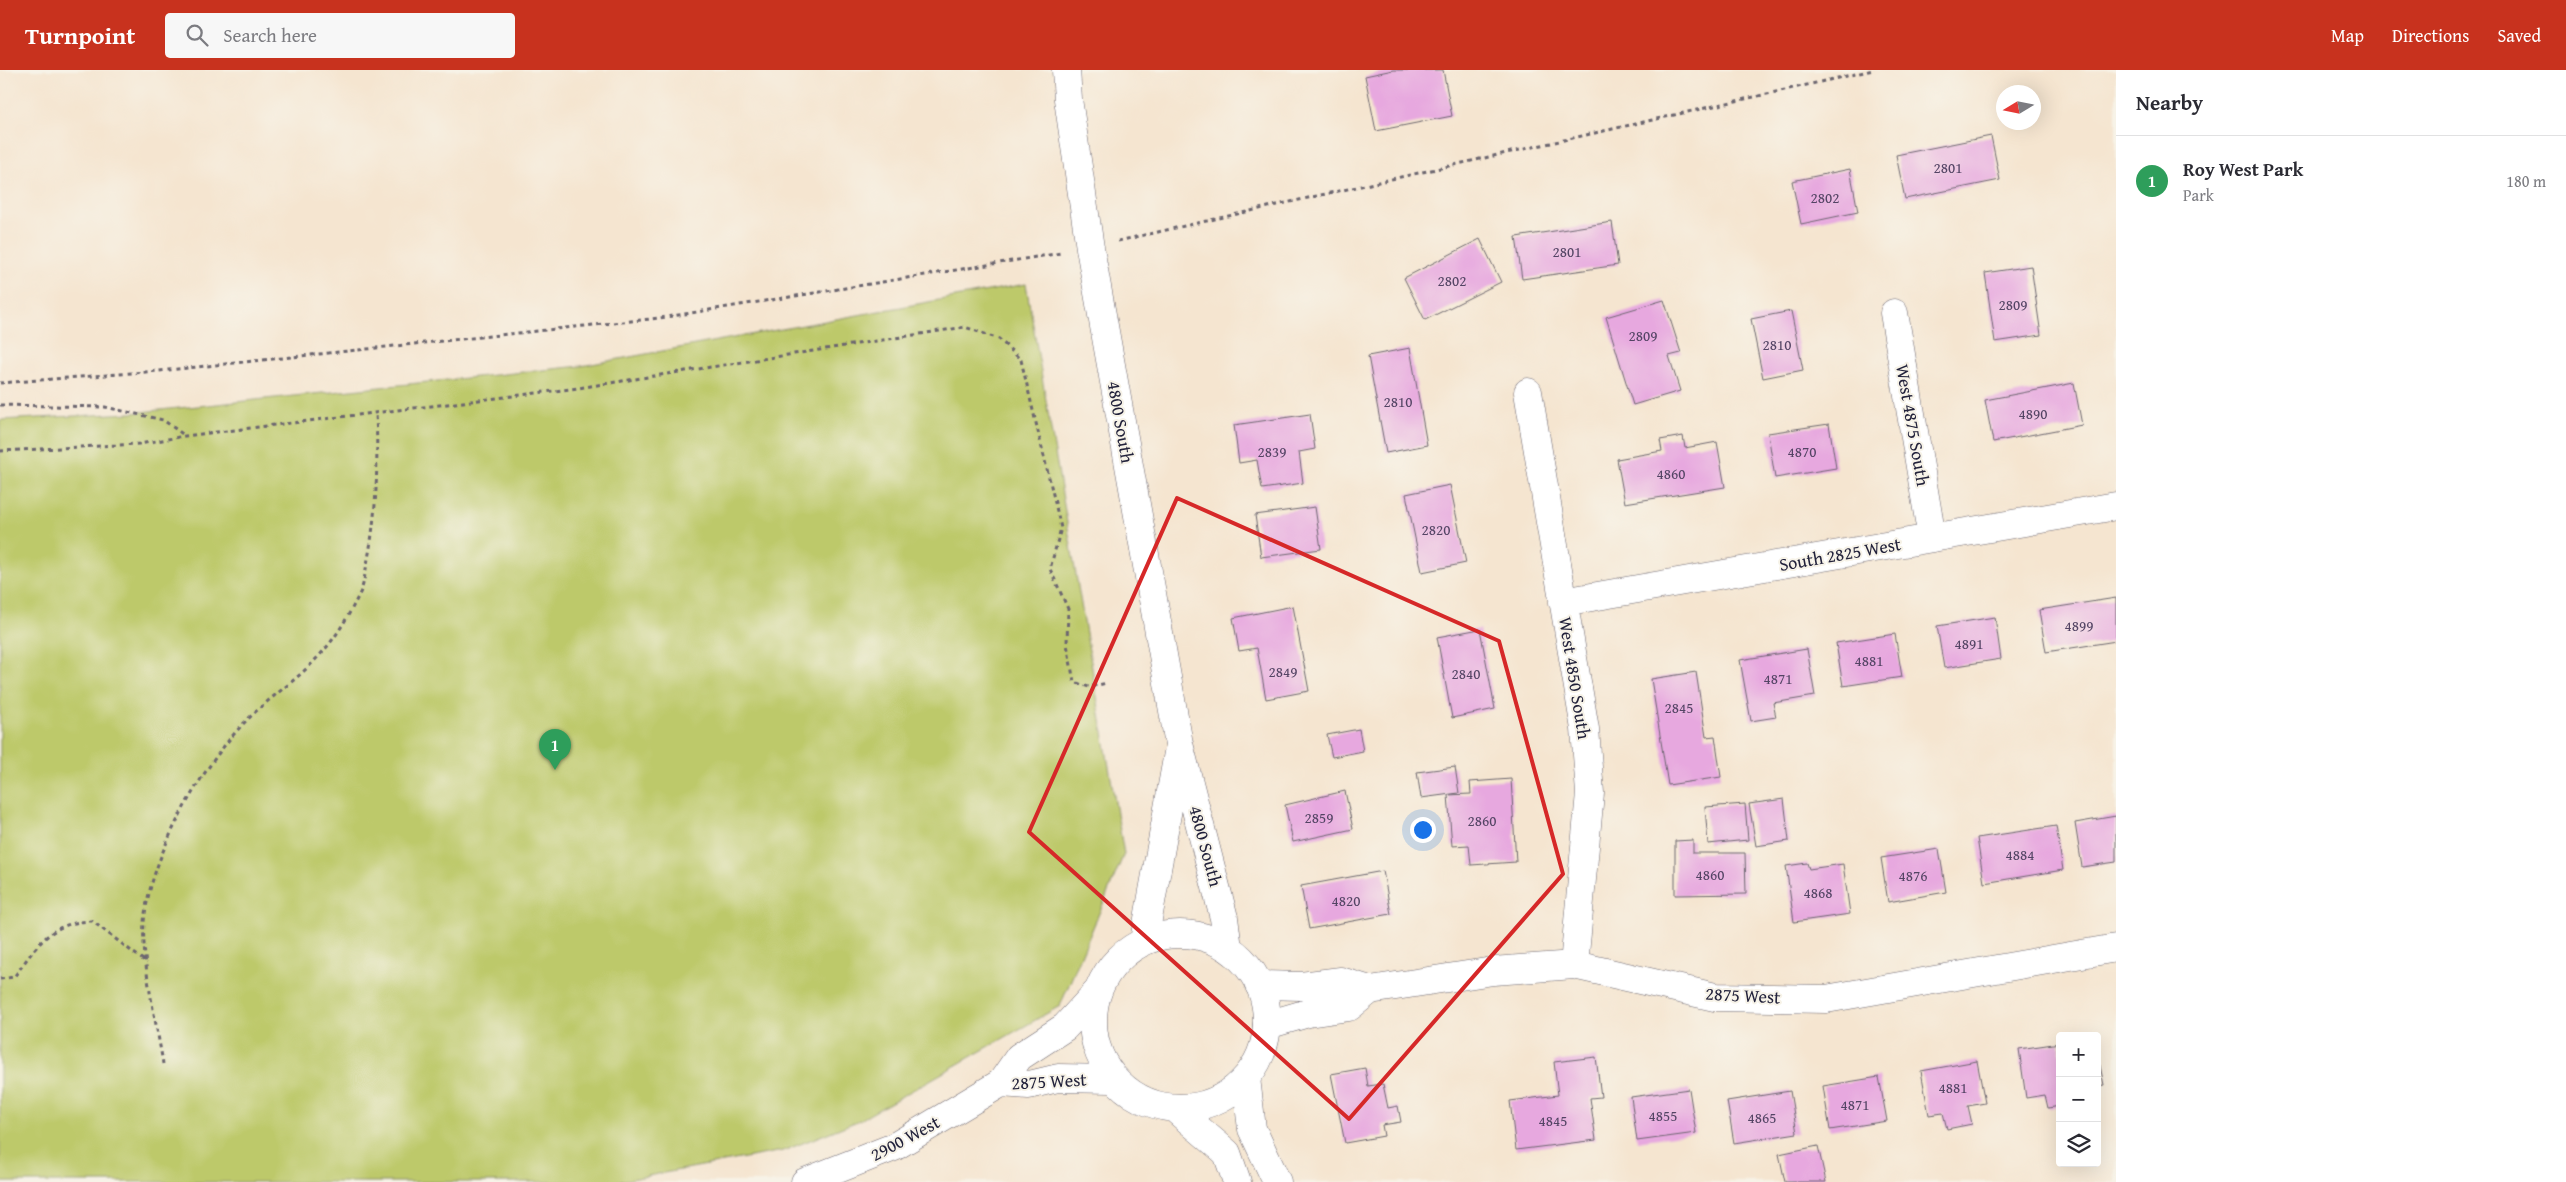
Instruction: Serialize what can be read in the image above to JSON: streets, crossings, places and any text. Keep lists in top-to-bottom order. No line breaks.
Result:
{"streets":{"street":["4800 South","West 4875 South","South 2825 West","West 4850 South","2875 West","2900 West"]},"crossings":[["4800 South","2875 West"],["West 4875 South","South 2825 West"],["South 2825 West","West 4850 South"],["West 4850 South","2875 West"],["2875 West","2900 West"]],"house_numbers":["2801","2802","2801","2802","2809","2809","2810","2810","4890","2839","4870","4860","2820","4899","4891","4881","2849","2840","4871","2845","2859","2860","4884","4860","4876","4868","4820","4881","4871","4855","4865","4845"],"north":"left","page":{"header":"Turnpoint","search":"Search here","nav":["Map","Directions","Saved"],"heading":"Nearby","list":[{"mark":"1","name":"Roy West Park","note":"Park","value":"180 m"}],"pins":"1","map_buttons":["+","−"]}}
